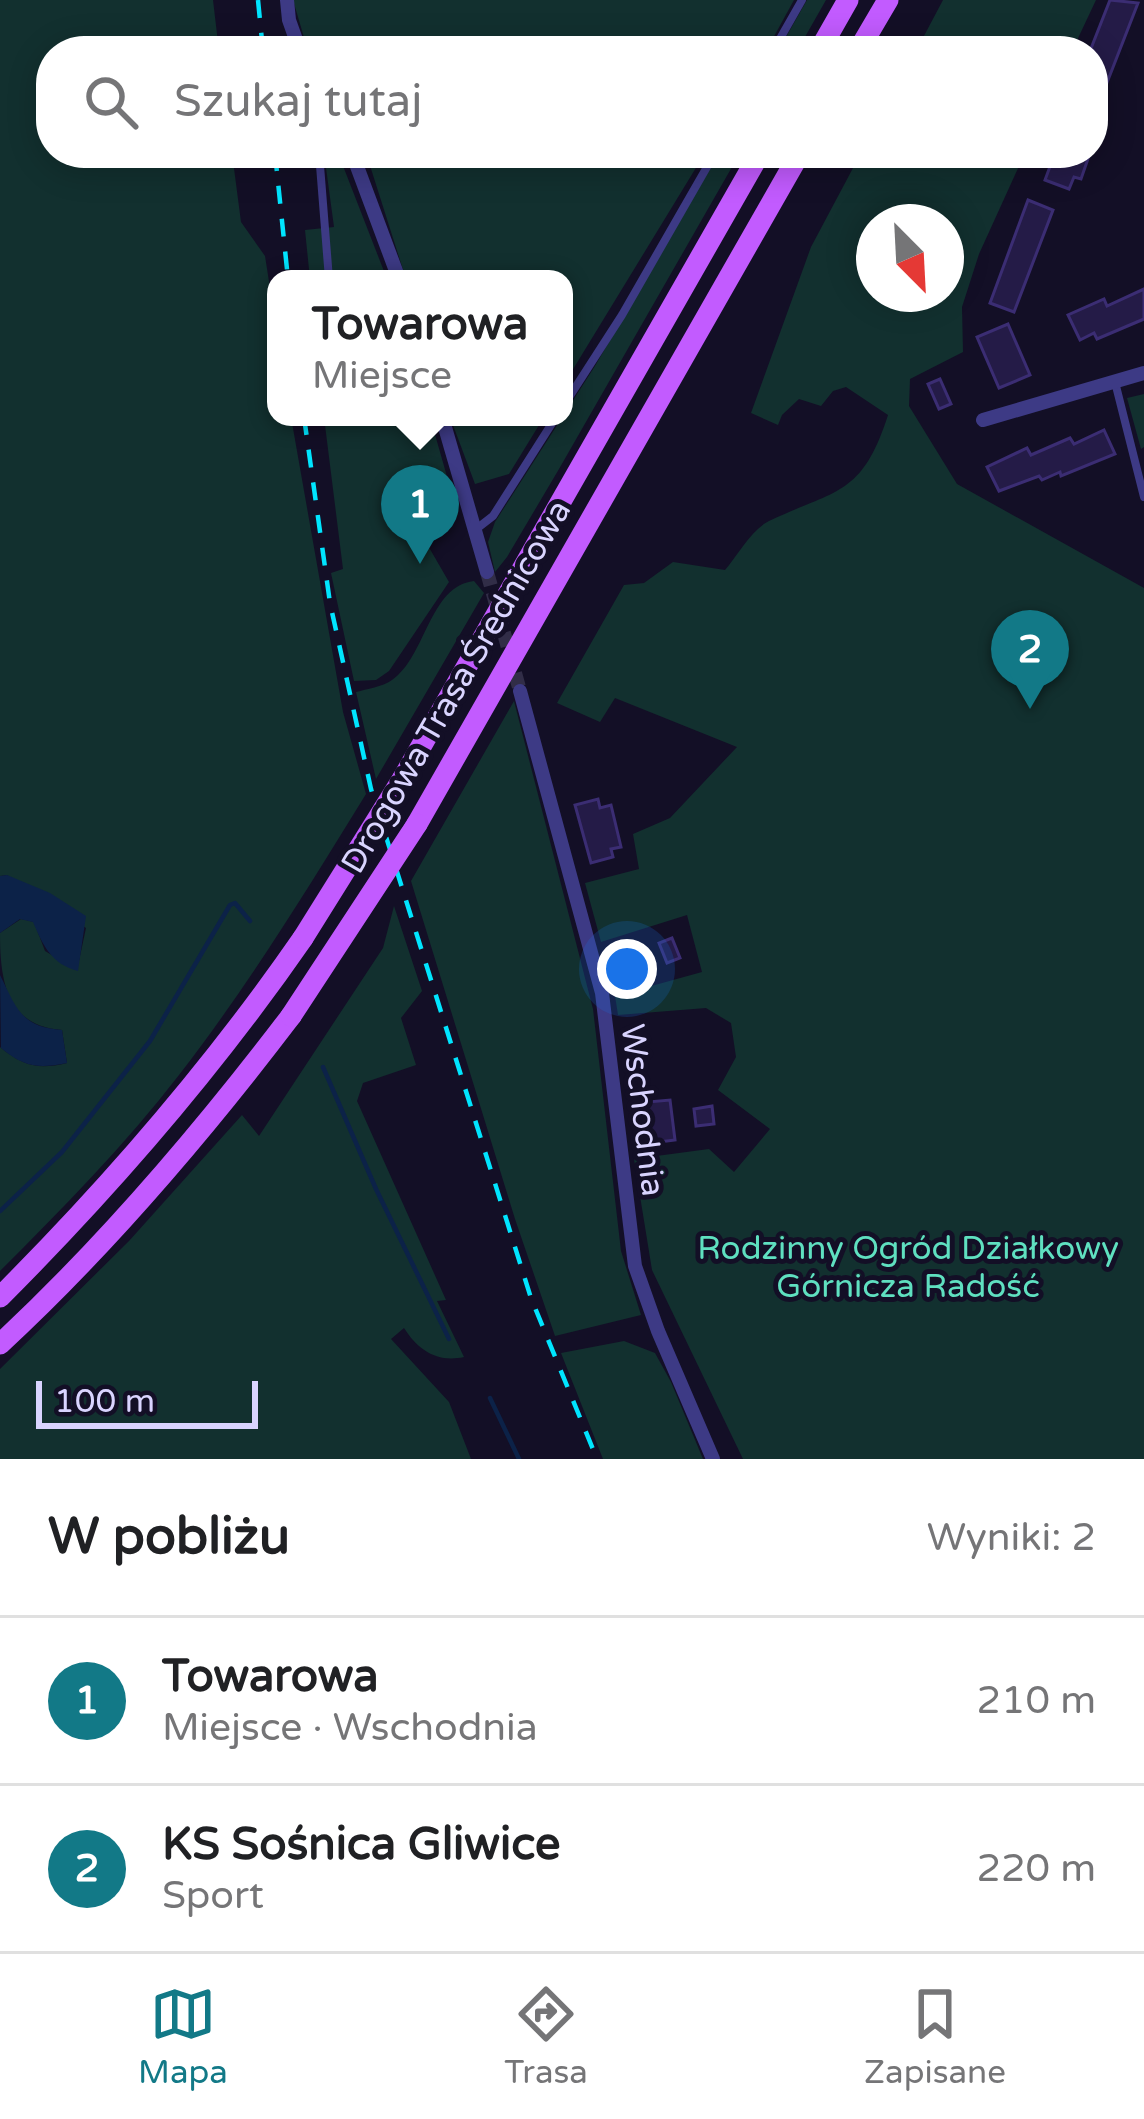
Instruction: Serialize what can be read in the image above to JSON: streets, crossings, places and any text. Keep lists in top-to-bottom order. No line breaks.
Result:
{"streets":{"main road":["Drogowa Trasa Średnicowa"],"street":["Wschodnia"]},"parks":["Rodzinny Ogród Działkowy Górnicza Radość"],"scale_bar":"100 m","north":"bottom right","page":{"search":"Szukaj tutaj","popup":["Towarowa","Miejsce"],"pins":["1","2"],"scale":"100 m","heading":["W pobliżu","Wyniki: 2"],"list":[{"mark":"1","name":"Towarowa","note":"Miejsce · Wschodnia","value":"210 m"},{"mark":"2","name":"KS Sośnica Gliwice","note":"Sport","value":"220 m"}],"nav":["Mapa","Trasa","Zapisane"]}}
